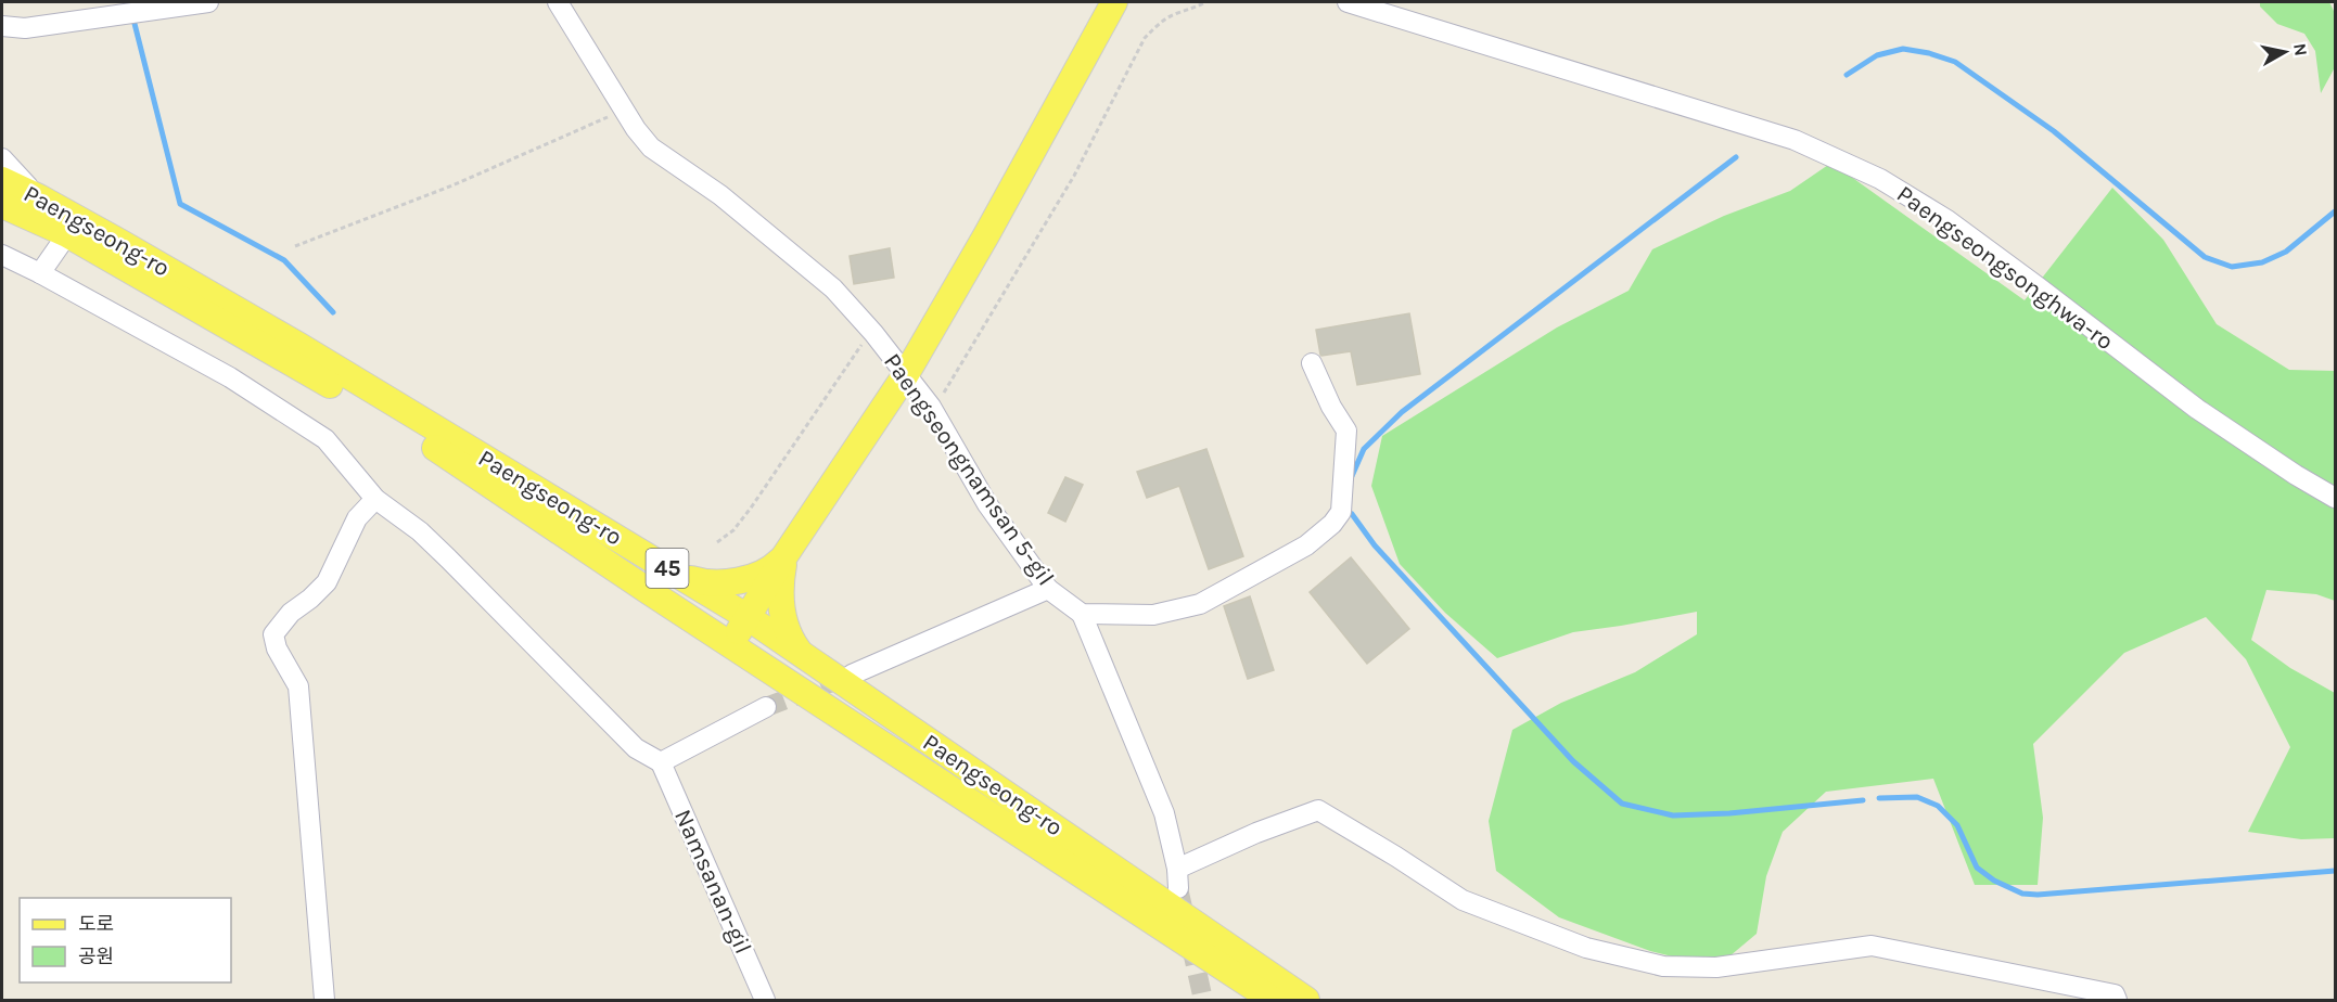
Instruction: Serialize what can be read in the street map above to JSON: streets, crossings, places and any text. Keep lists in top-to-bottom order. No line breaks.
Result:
{"streets":{"main road":["Paengseong-ro","45"],"street":["Paengseongsonghwa-ro","Paengseongnamsan 5-gil","Namsanan-gil"]},"legend":["도로","공원"],"north":"right"}
